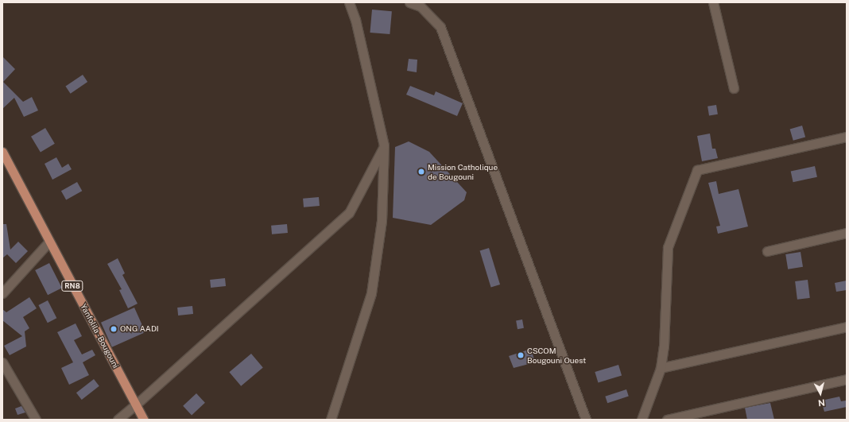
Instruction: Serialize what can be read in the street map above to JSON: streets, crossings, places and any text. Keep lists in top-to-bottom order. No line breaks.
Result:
{"streets":{"main road":["RN8","Yanfolila - Bougouni"]},"places":["Mission Catholique de Bougouni","ONG AADI","CSCOM Bougouni Ouest"],"north":"bottom"}
